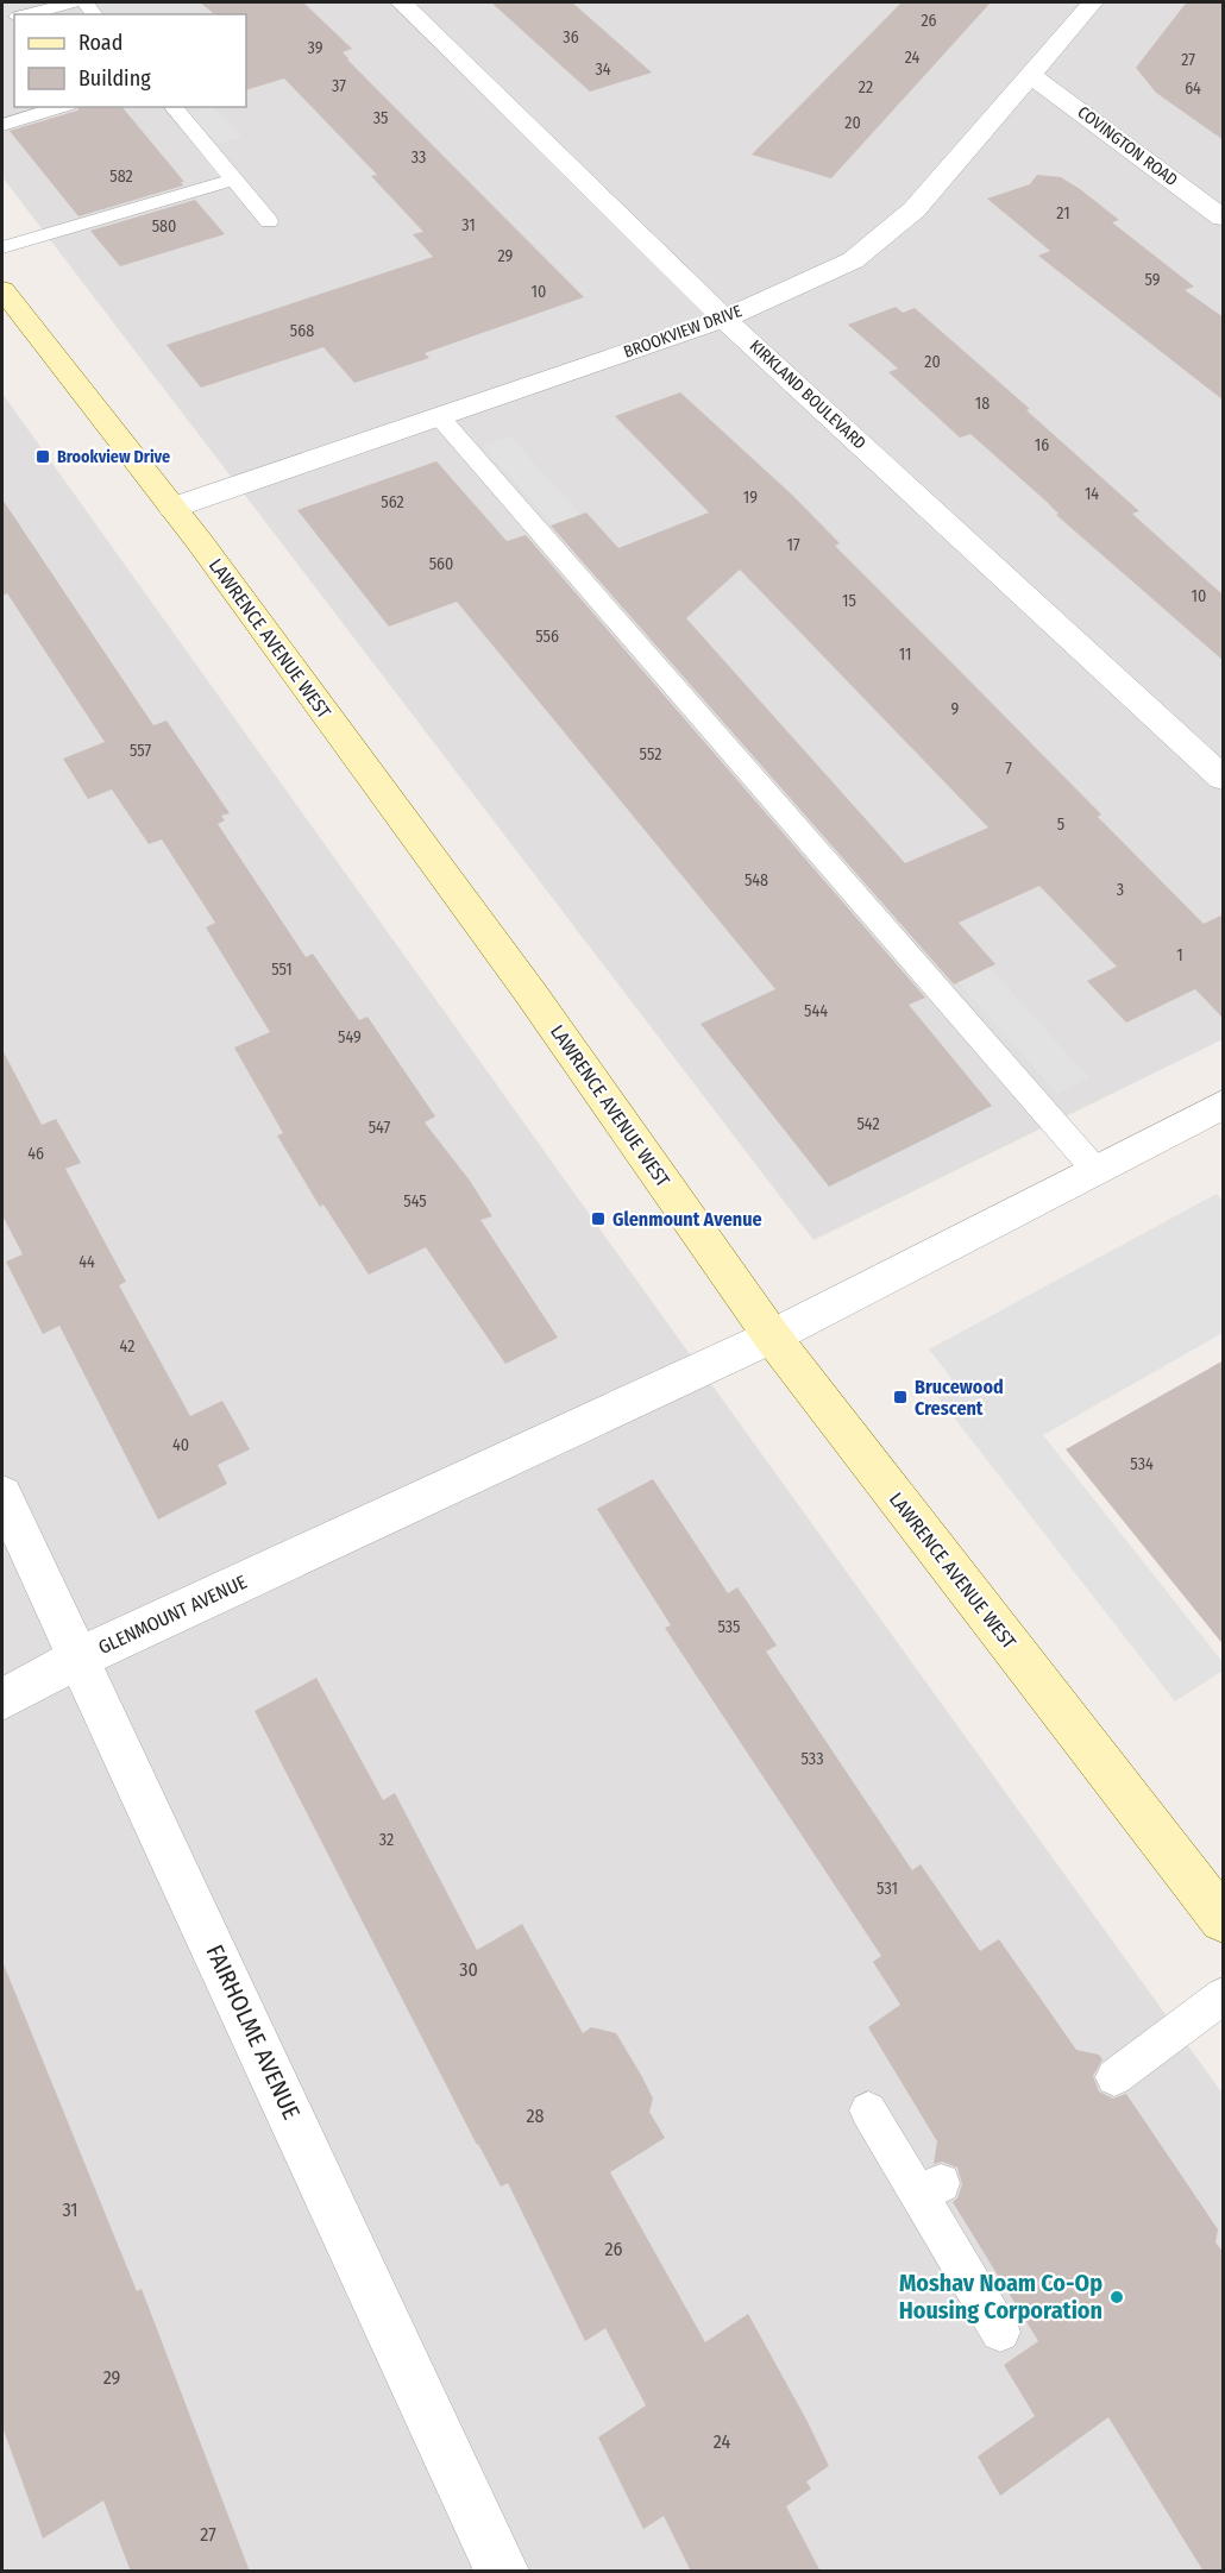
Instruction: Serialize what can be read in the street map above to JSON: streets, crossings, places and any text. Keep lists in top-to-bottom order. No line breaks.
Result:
{"streets":{"main road":["LAWRENCE AVENUE WEST"],"street":["COVINGTON ROAD","BROOKVIEW DRIVE","KIRKLAND BOULEVARD","GLENMOUNT AVENUE","FAIRHOLME AVENUE"]},"crossings":[["COVINGTON ROAD","BROOKVIEW DRIVE"],["BROOKVIEW DRIVE","KIRKLAND BOULEVARD"],["BROOKVIEW DRIVE","LAWRENCE AVENUE WEST"],["LAWRENCE AVENUE WEST","GLENMOUNT AVENUE"],["GLENMOUNT AVENUE","FAIRHOLME AVENUE"]],"places":{"transit":["Brookview Drive","Glenmount Avenue","Brucewood Crescent"],"other":["Moshav Noam Co-Op Housing Corporation"]},"house_numbers":["26","36","39","24","27","34","37","22","64","35","20","33","582","21","31","580","29","59","10","568","20","18","16","14","19","562","17","560","10","15","556","11","9","557","552","7","5","548","3","1","551","544","549","542","547","46","545","44","42","40","534","535","533","32","531","30","28","31","26","29","24","27"],"legend":["Road","Building"]}
